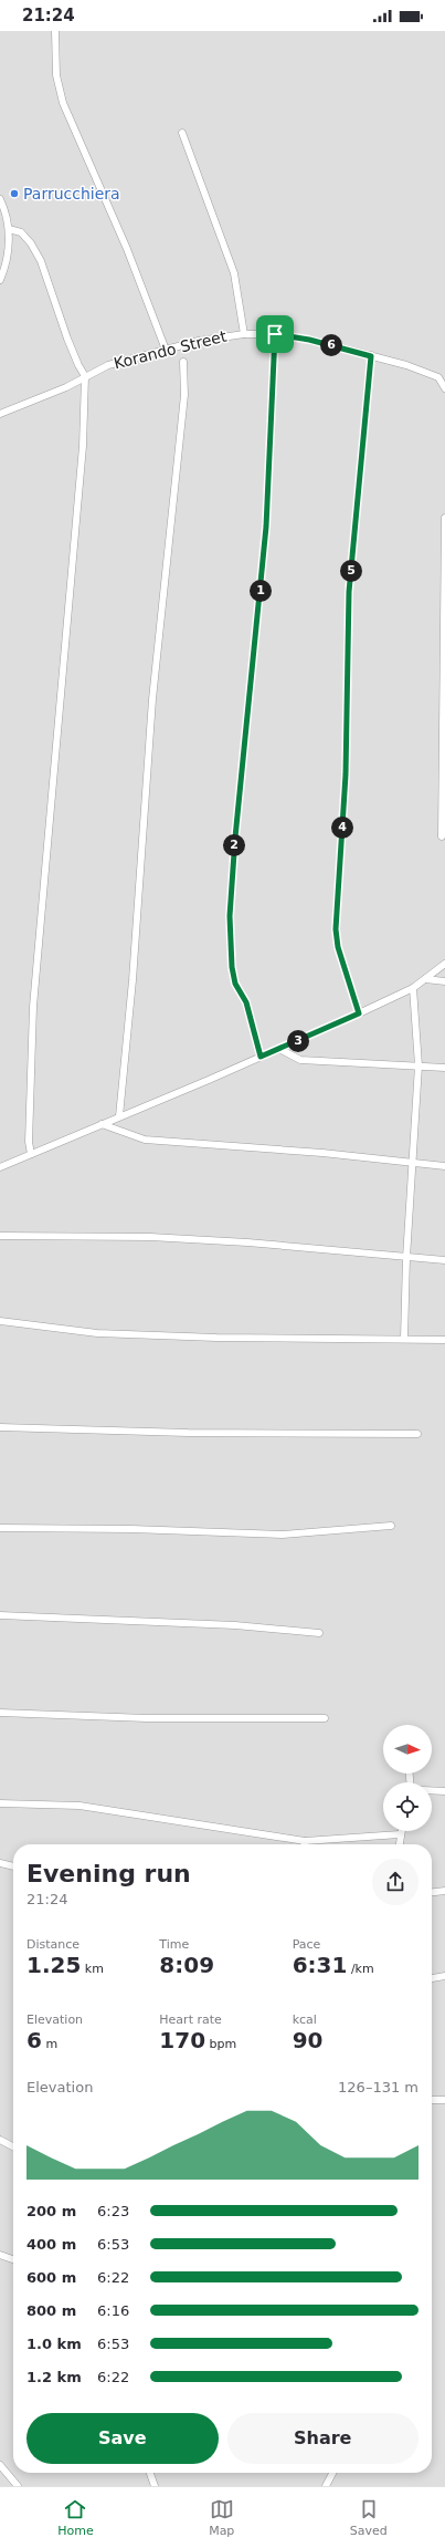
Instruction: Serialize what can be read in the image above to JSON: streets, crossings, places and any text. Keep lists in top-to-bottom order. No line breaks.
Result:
{"streets":{"street":["Korando Street"]},"places":["Parrucchiera"],"north":"right","page":{"status":"21:24","pins":["6","5","1","4","2","3"],"heading":["Evening run","21:24"],"stats":[["Distance","1.25 km"],["Time","8:09"],["Pace","6:31 /km"],["Elevation","6 m"],["Heart rate","170 bpm"],["kcal","90"]],"chart":["Elevation","126–131 m"],"list":[{"name":"200 m","note":"6:23"},{"name":"400 m","note":"6:53"},{"name":"600 m","note":"6:22"},{"name":"800 m","note":"6:16"},{"name":"1.0 km","note":"6:53"},{"name":"1.2 km","note":"6:22"}],"buttons":["Save","Share"],"tabs":["Home","Map","Saved"]}}
